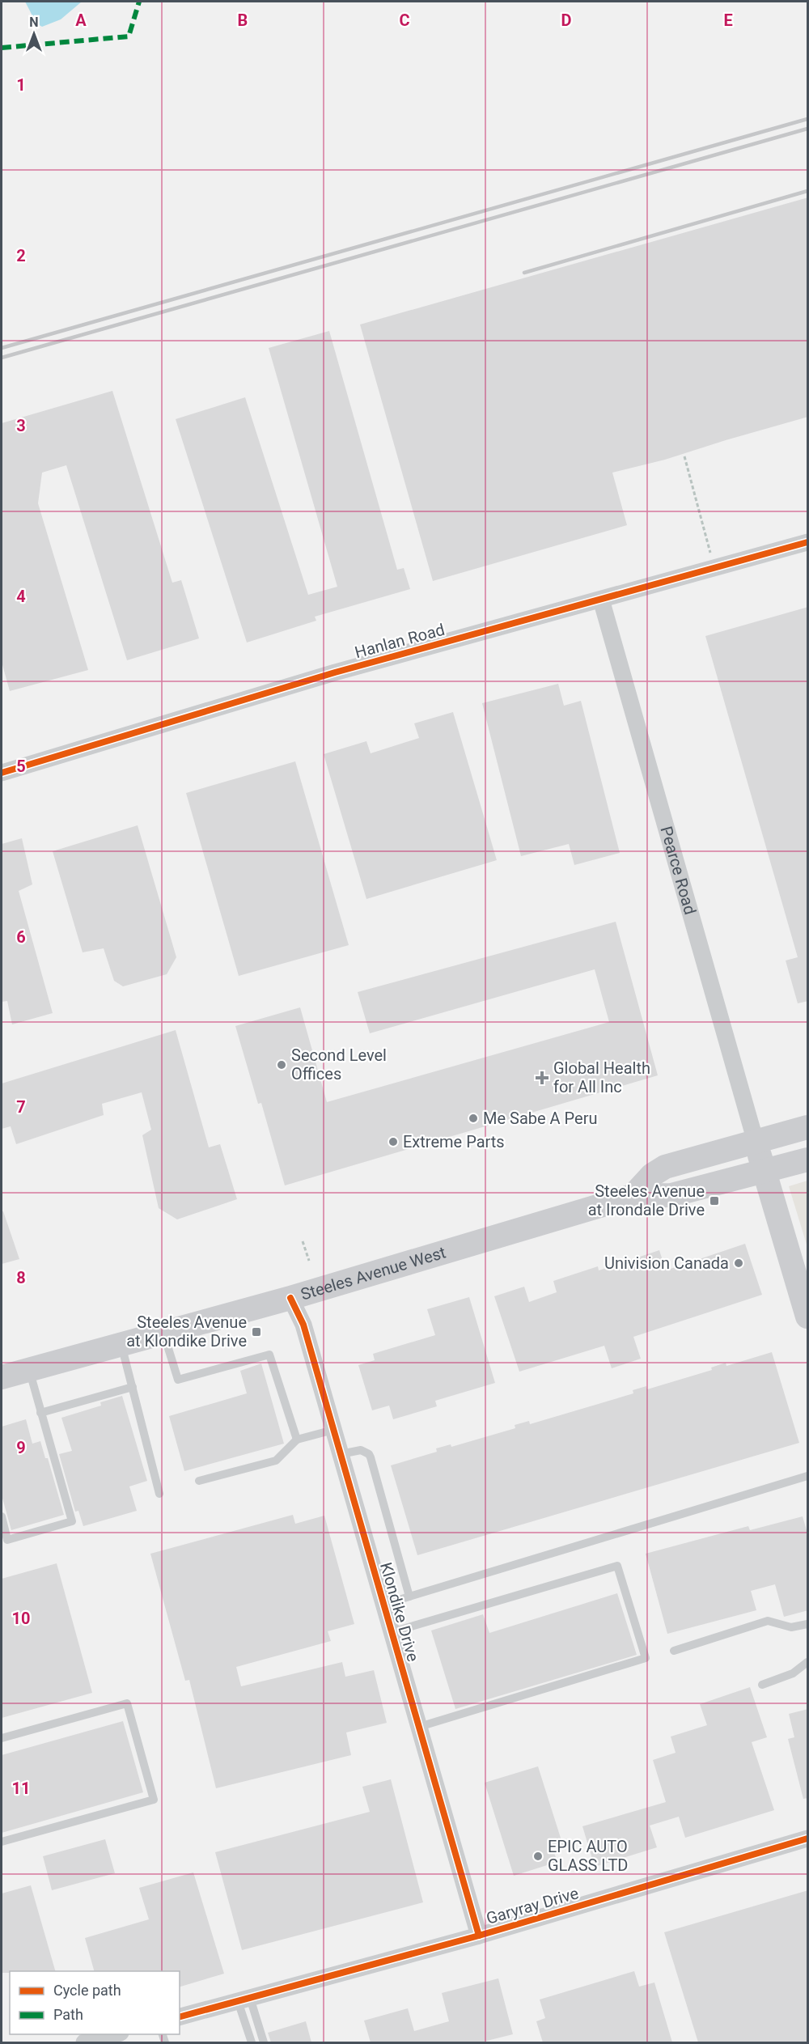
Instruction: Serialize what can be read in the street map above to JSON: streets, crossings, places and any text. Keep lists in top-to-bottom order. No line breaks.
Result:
{"streets":{"main road":["Steeles Avenue West"],"street":["Hanlan Road","Pearce Road","Klondike Drive","Garyray Drive"]},"crossings":[["Hanlan Road","Pearce Road"],["Steeles Avenue West","Klondike Drive"],["Klondike Drive","Garyray Drive"]],"places":{"other":["Second Level Offices","Me Sabe A Peru","Extreme Parts","Univision Canada","EPIC AUTO GLASS LTD"],"health":["Global Health for All Inc"],"transit":["Steeles Avenue at Irondale Drive","Steeles Avenue at Klondike Drive"]},"legend":["Cycle path","Path"],"north":"top","grid":{"columns":["A","B","C","D","E"],"rows":["1","2","3","4","5","6","7","8","9","10","11"]}}
